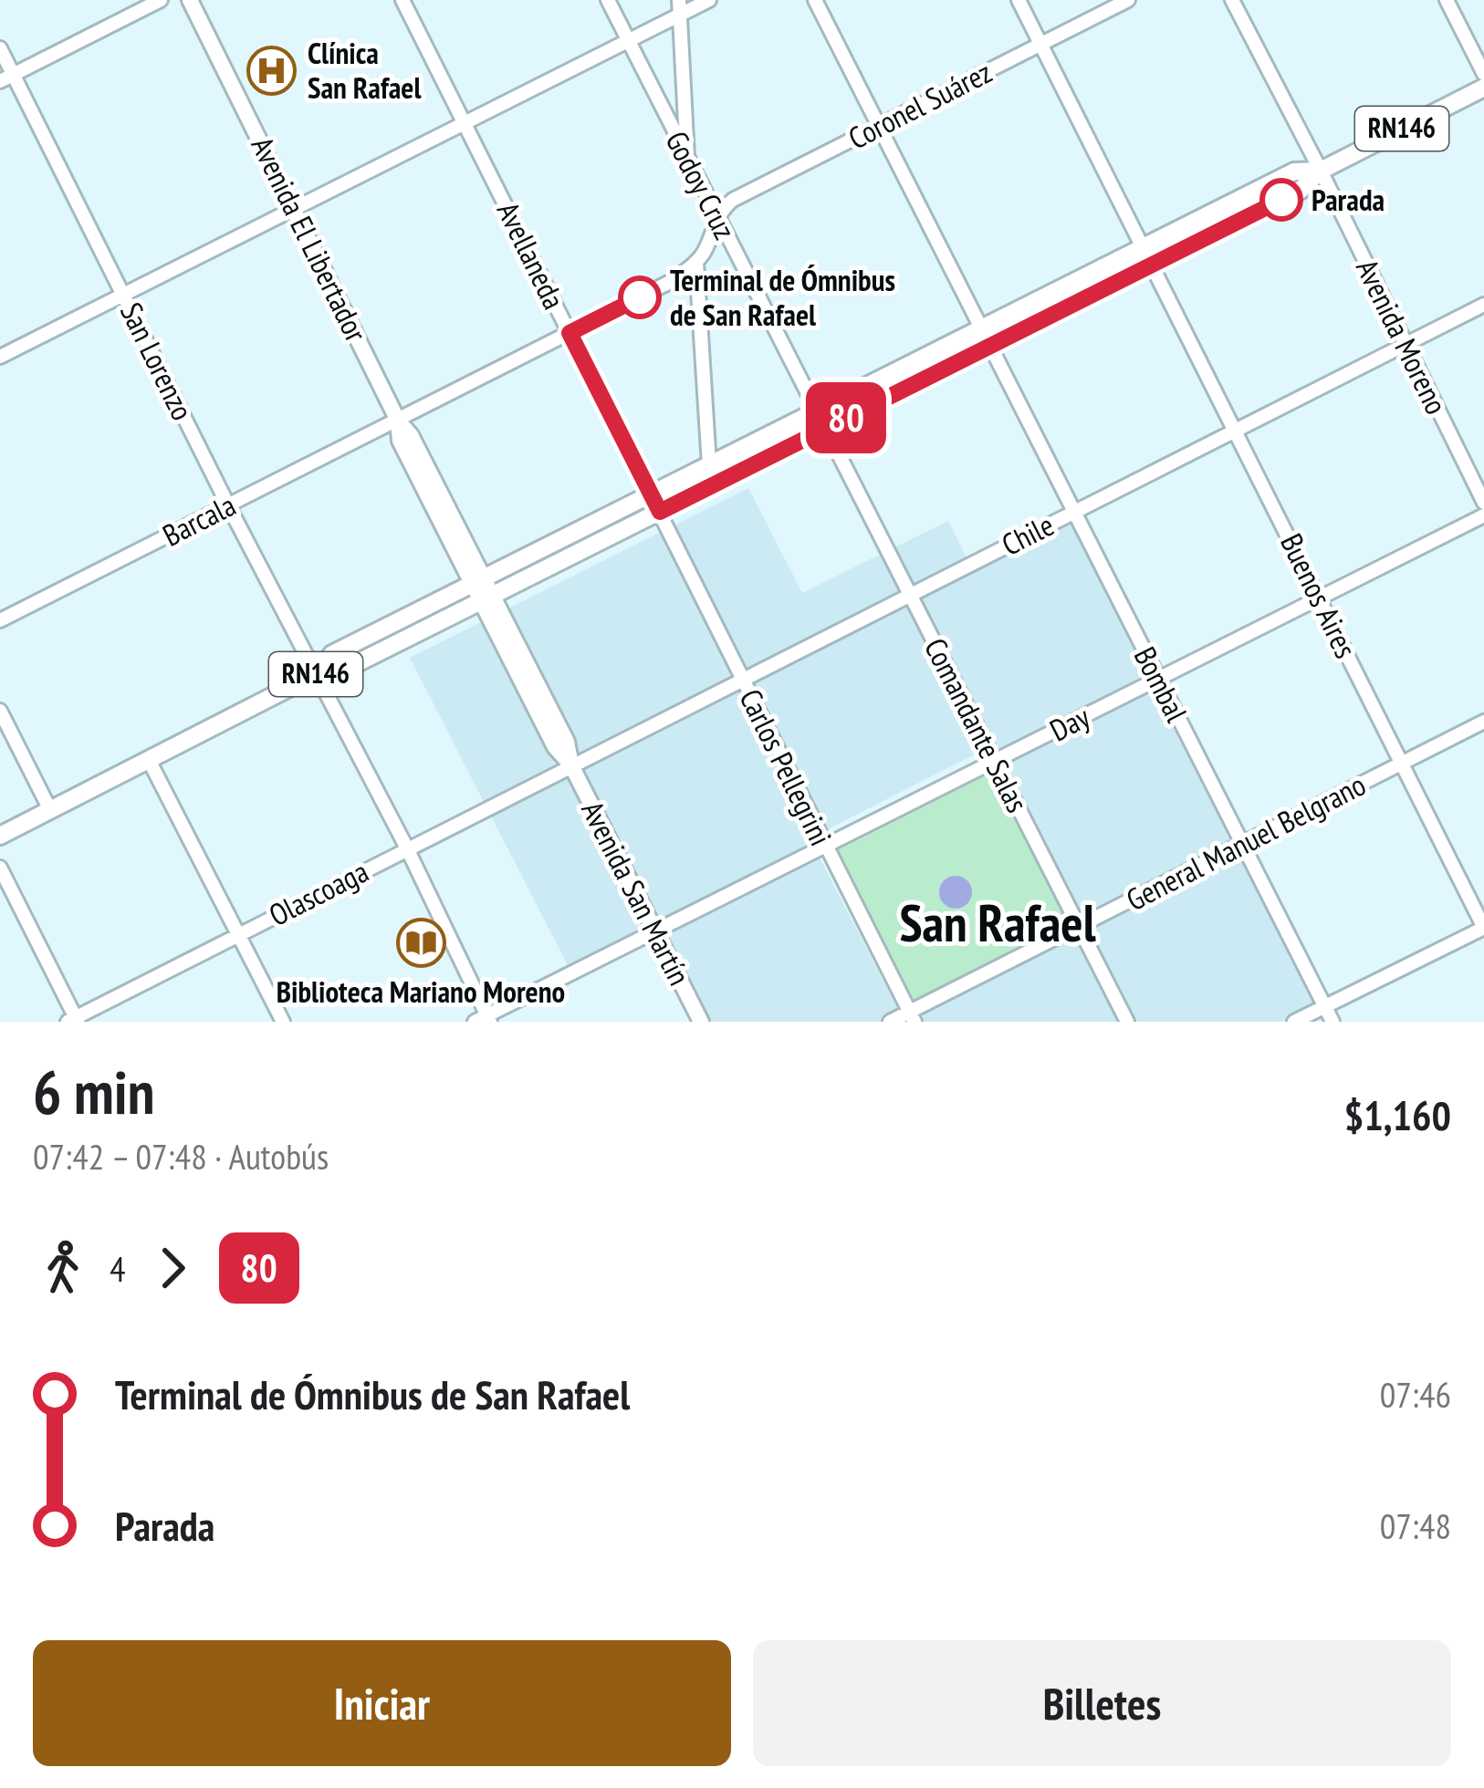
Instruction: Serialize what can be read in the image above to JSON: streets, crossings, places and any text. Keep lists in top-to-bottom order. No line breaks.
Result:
{"streets":{"highway":["RN146"],"main road":["Avenida El Libertador","Avenida San Martín"],"street":["Coronel Suárez","Godoy Cruz","Avellaneda","Avenida Moreno","San Lorenzo","Barcala","Chile","Buenos Aires","Bombal","Day","Comandante Salas","Carlos Pellegrini","General Manuel Belgrano","Olascoaga"]},"crossings":[["Coronel Suárez","Godoy Cruz"],["Coronel Suárez","Buenos Aires"],["Coronel Suárez","Bombal"],["RN146","Godoy Cruz"],["RN146","Avenida El Libertador"],["RN146","Avellaneda"],["RN146","Avenida Moreno"],["RN146","San Lorenzo"],["RN146","Buenos Aires"],["RN146","Bombal"],["RN146","Comandante Salas"],["RN146","Carlos Pellegrini"],["RN146","Avenida San Martín"],["Godoy Cruz","Comandante Salas"],["Avenida El Libertador","Barcala"],["Avenida El Libertador","Avenida San Martín"],["Avellaneda","Carlos Pellegrini"],["Avenida Moreno","Chile"],["San Lorenzo","Barcala"],["San Lorenzo","Day"],["San Lorenzo","Olascoaga"],["Chile","Buenos Aires"],["Chile","Bombal"],["Chile","Comandante Salas"],["Chile","Carlos Pellegrini"],["Chile","Olascoaga"],["Chile","Avenida San Martín"],["Buenos Aires","Day"],["Buenos Aires","General Manuel Belgrano"],["Bombal","Day"],["Bombal","General Manuel Belgrano"],["Day","Comandante Salas"],["Day","Carlos Pellegrini"],["Day","Avenida San Martín"],["Comandante Salas","General Manuel Belgrano"],["Carlos Pellegrini","General Manuel Belgrano"],["Olascoaga","Avenida San Martín"]],"districts":["San Rafael"],"places":{"hospital":["Clínica San Rafael"],"other":["Parada","Terminal de Ómnibus de San Rafael"],"library":["Biblioteca Mariano Moreno"]},"lines":["bus line 80"],"page":{"on_map":"80","heading":["6 min","07:42 – 07:48 · Autobús","$1,160"],"legs":["4","80"],"list":[{"name":"Terminal de Ómnibus de San Rafael","value":"07:46"},{"name":"Parada","value":"07:48"}],"buttons":["Iniciar","Billetes"]}}
